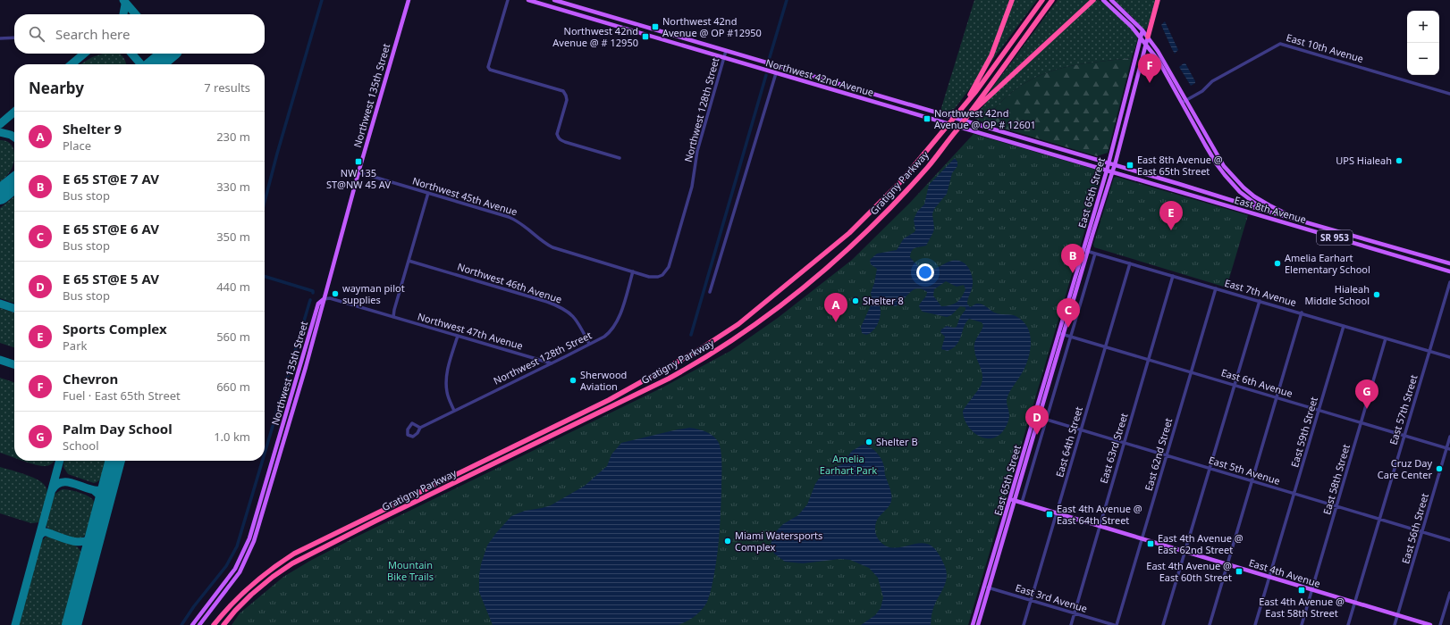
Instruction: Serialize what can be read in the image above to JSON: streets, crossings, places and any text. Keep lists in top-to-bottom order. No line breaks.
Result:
{"streets":{"highway":["Gratigny Parkway"],"main road":["Northwest 42nd Avenue","Northwest 135th Street","East 65th Street","East 8th Avenue","SR 953","East 4th Avenue"],"street":["East 10th Avenue","Northwest 128th Street","Northwest 45th Avenue","Northwest 46th Avenue","East 7th Avenue","Northwest 47th Avenue","East 6th Avenue","East 57th Street","East 59th Street","East 64th Street","East 63rd Street","East 62nd Street","East 5th Avenue","East 58th Street","East 56th Street","East 3rd Avenue"]},"crossings":[["Northwest 42nd Avenue","Northwest 128th Street"],["Northwest 42nd Avenue","East 65th Street"],["Northwest 42nd Avenue","East 8th Avenue"],["Northwest 135th Street","Northwest 45th Avenue"],["Northwest 135th Street","Northwest 47th Avenue"],["Northwest 128th Street","Northwest 45th Avenue"],["Northwest 128th Street","Northwest 46th Avenue"],["Northwest 128th Street","Northwest 47th Avenue"],["East 65th Street","East 8th Avenue"],["East 65th Street","East 7th Avenue"],["East 65th Street","East 6th Avenue"],["East 65th Street","East 5th Avenue"],["East 65th Street","East 4th Avenue"],["East 65th Street","East 3rd Avenue"],["East 7th Avenue","East 57th Street"],["East 7th Avenue","East 59th Street"],["East 7th Avenue","East 64th Street"],["East 7th Avenue","East 63rd Street"],["East 7th Avenue","East 62nd Street"],["East 7th Avenue","East 58th Street"],["East 6th Avenue","East 57th Street"],["East 6th Avenue","East 59th Street"],["East 6th Avenue","East 64th Street"],["East 6th Avenue","East 63rd Street"],["East 6th Avenue","East 62nd Street"],["East 6th Avenue","East 58th Street"],["East 6th Avenue","East 56th Street"],["East 57th Street","East 5th Avenue"],["East 57th Street","East 4th Avenue"],["East 59th Street","East 5th Avenue"],["East 59th Street","East 4th Avenue"],["East 64th Street","East 5th Avenue"],["East 64th Street","East 4th Avenue"],["East 64th Street","East 3rd Avenue"],["East 63rd Street","East 5th Avenue"],["East 63rd Street","East 4th Avenue"],["East 63rd Street","East 3rd Avenue"],["East 62nd Street","East 5th Avenue"],["East 62nd Street","East 4th Avenue"],["East 62nd Street","East 3rd Avenue"],["East 5th Avenue","East 58th Street"],["East 5th Avenue","East 56th Street"],["East 58th Street","East 4th Avenue"],["East 56th Street","East 4th Avenue"]],"parks":["Amelia Earhart Park","Mountain Bike Trails"],"places":{"transit":["Northwest 42nd Avenue @ OP #12950","Northwest 42nd Avenue @ # 12950","Northwest 42nd Avenue @ OP # 12601","NW 135 ST@NW 45 AV","East 8th Avenue @ East 65th Street","East 4th Avenue @ East 64th Street","East 4th Avenue @ East 62nd Street","East 4th Avenue @ East 60th Street","East 4th Avenue @ East 58th Street"],"other":["UPS Hialeah","Amelia Earhart Elementary School","wayman pilot supplies","Hialeah Middle School","Shelter 8","Sherwood Aviation","Shelter B","Cruz Day Care Center","Miami Watersports Complex"]},"page":{"map_buttons":["+","−"],"search":"Search here","pins":["F","E","B","A","C","G","D"],"heading":["Nearby","7 results"],"list":[{"mark":"A","name":"Shelter 9","note":"Place","value":"230 m"},{"mark":"B","name":"E 65 ST@E 7 AV","note":"Bus stop","value":"330 m"},{"mark":"C","name":"E 65 ST@E 6 AV","note":"Bus stop","value":"350 m"},{"mark":"D","name":"E 65 ST@E 5 AV","note":"Bus stop","value":"440 m"},{"mark":"E","name":"Sports Complex","note":"Park","value":"560 m"},{"mark":"F","name":"Chevron","note":"Fuel · East 65th Street","value":"660 m"},{"mark":"G","name":"Palm Day School","note":"School","value":"1.0 km"}]}}
